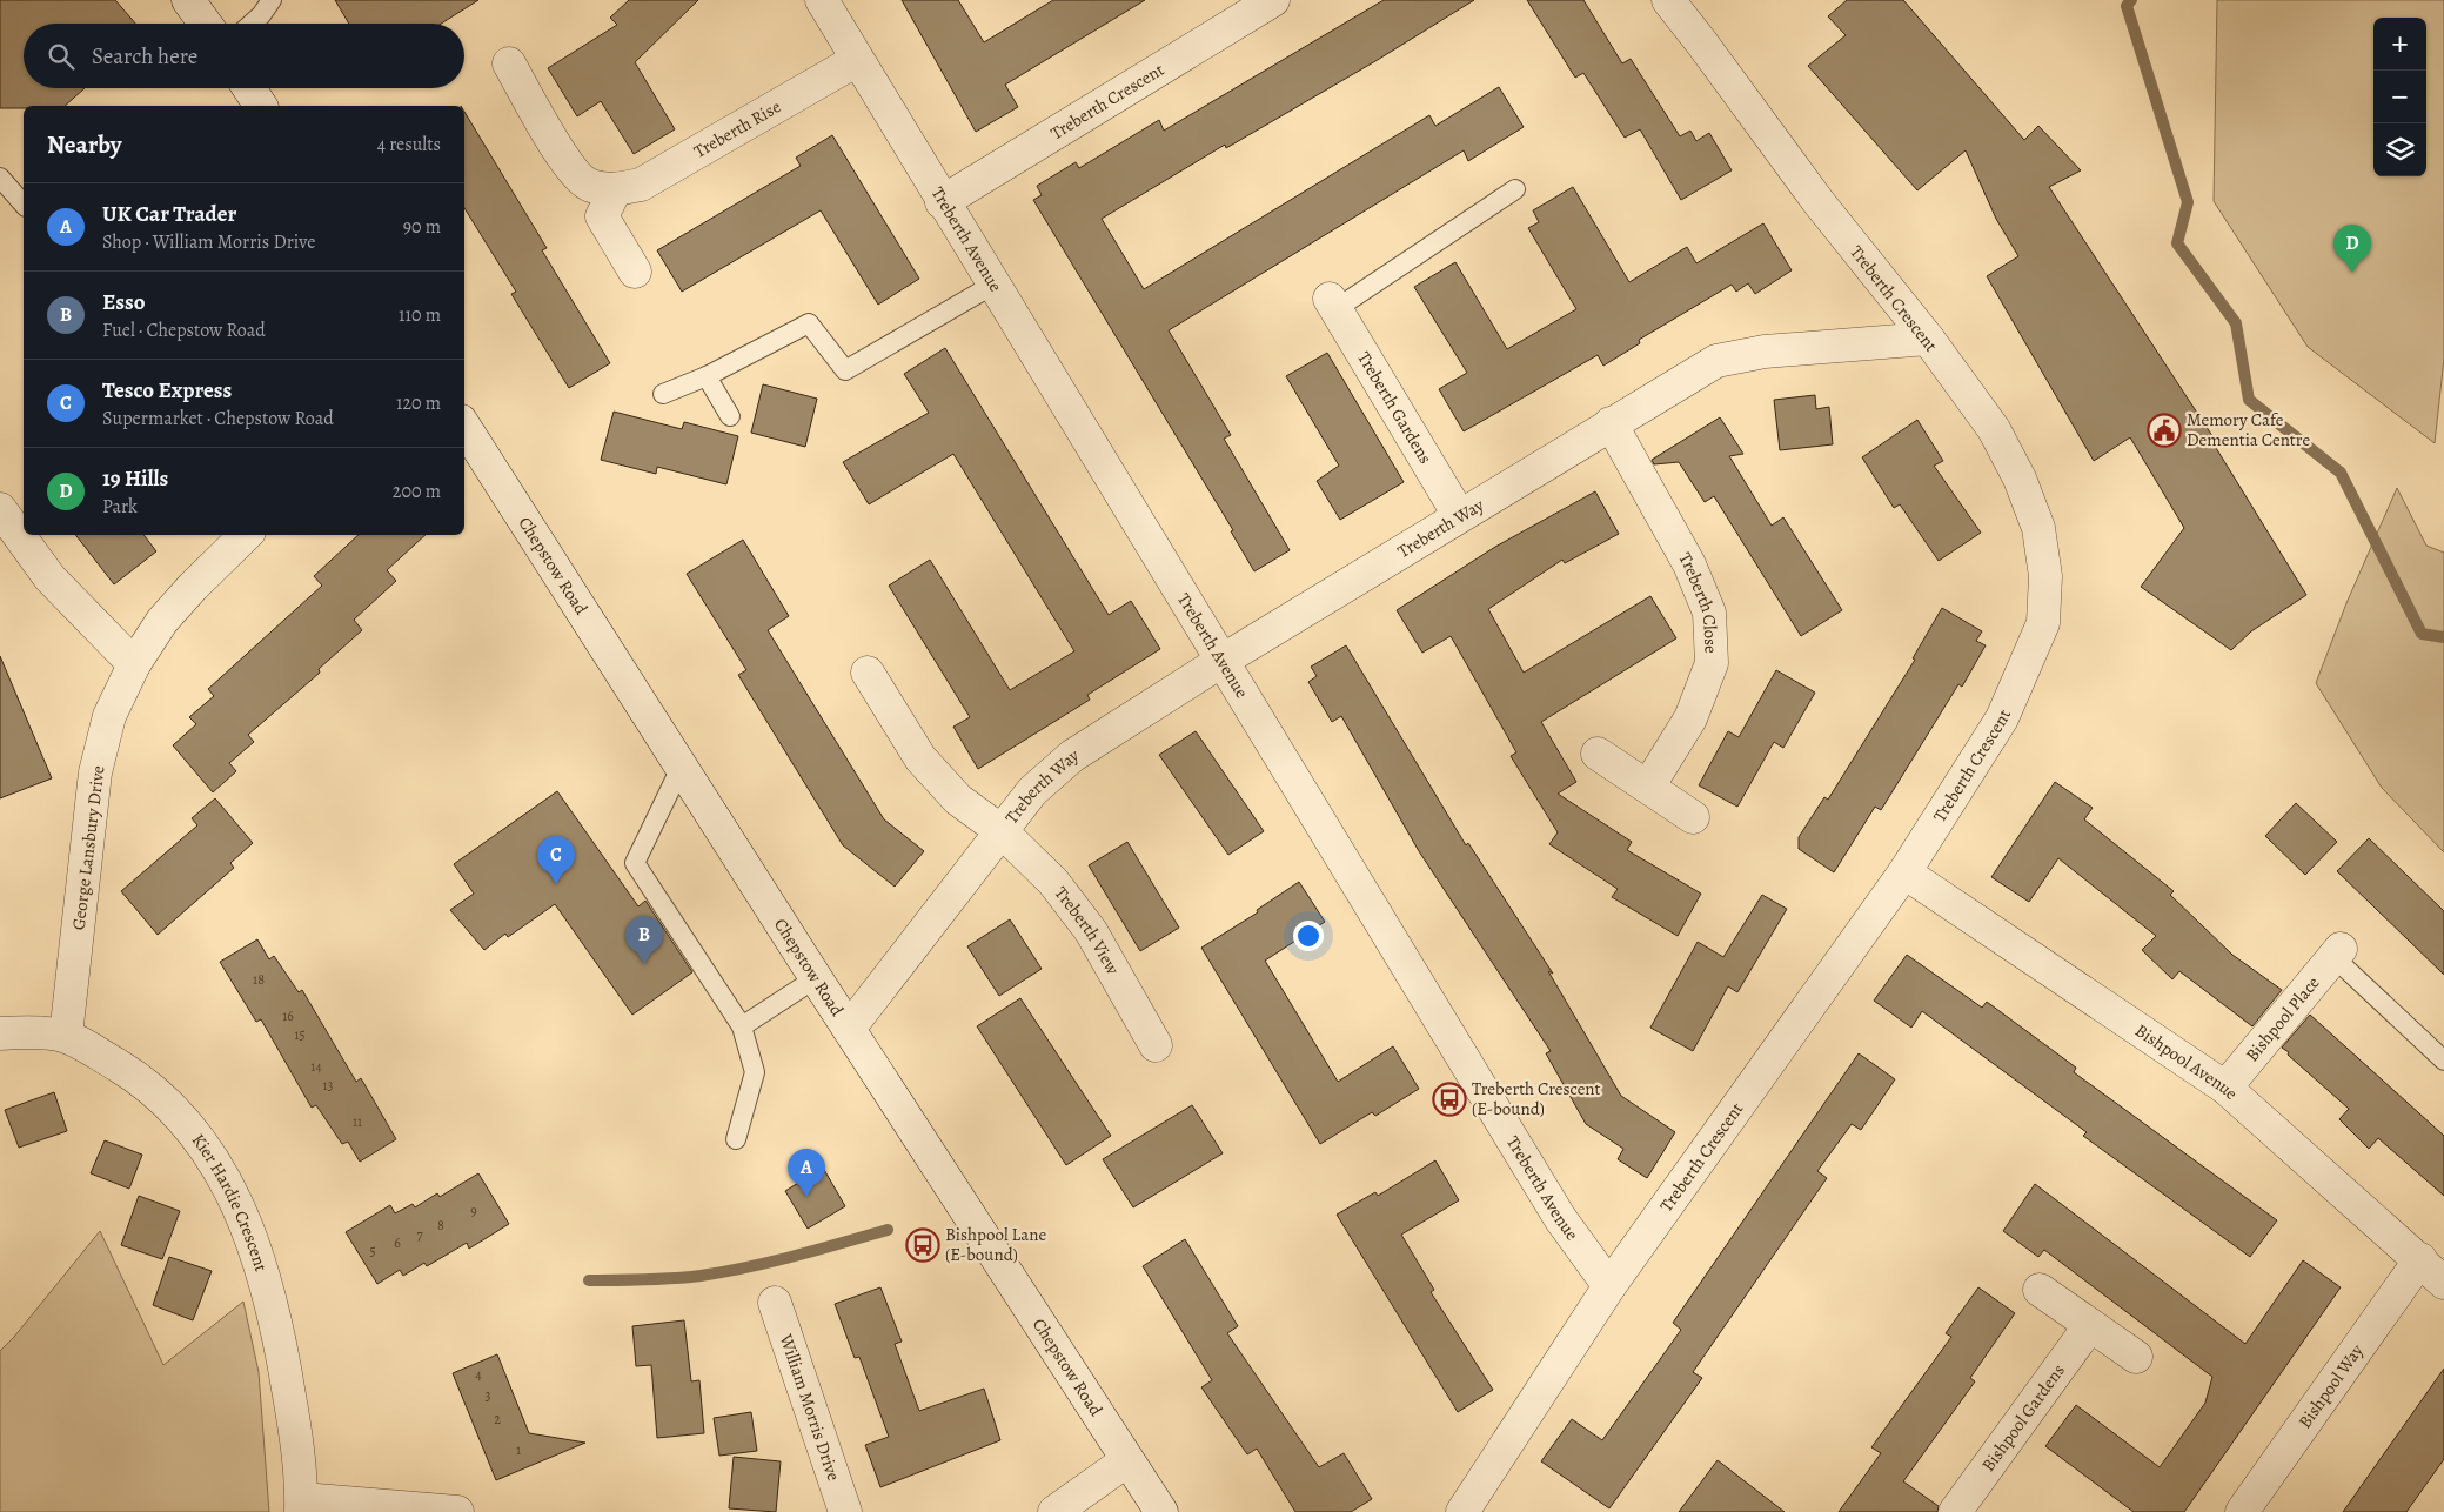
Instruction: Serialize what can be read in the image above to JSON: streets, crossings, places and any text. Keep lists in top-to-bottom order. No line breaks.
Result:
{"streets":{"street":["Treberth Crescent","Treberth Rise","Treberth Avenue","Treberth Gardens","Treberth Way","Chepstow Road","Treberth Close","George Lansbury Drive","Treberth View","Bishpool Place","Bishpool Avenue","Kier Hardie Crescent","Bishpool Way","William Morris Drive","Bishpool Gardens"]},"crossings":[["Treberth Crescent","Treberth Avenue"],["Treberth Crescent","Treberth Way"],["Treberth Crescent","Bishpool Avenue"],["Treberth Rise","Treberth Avenue"],["Treberth Avenue","Treberth Way"],["Treberth Gardens","Treberth Way"],["Treberth Way","Chepstow Road"],["Treberth Way","Treberth Close"],["Treberth Way","Treberth View"],["George Lansbury Drive","Kier Hardie Crescent"],["Bishpool Place","Bishpool Avenue"],["Bishpool Avenue","Bishpool Way"]],"places":{"public building":["Memory Cafe Dementia Centre"],"bus stop":["Treberth Crescent (E-bound)","Bishpool Lane (E-bound)"]},"house_numbers":["18","16","15","14","13","11","9","8","7","6","5","4","3","2","1"],"page":{"map_buttons":["+","−"],"search":"Search here","heading":["Nearby","4 results"],"list":[{"mark":"A","name":"UK Car Trader","note":"Shop · William Morris Drive","value":"90 m"},{"mark":"B","name":"Esso","note":"Fuel · Chepstow Road","value":"110 m"},{"mark":"C","name":"Tesco Express","note":"Supermarket · Chepstow Road","value":"120 m"},{"mark":"D","name":"19 Hills","note":"Park","value":"200 m"}],"pins":["D","C","B","A"]}}
